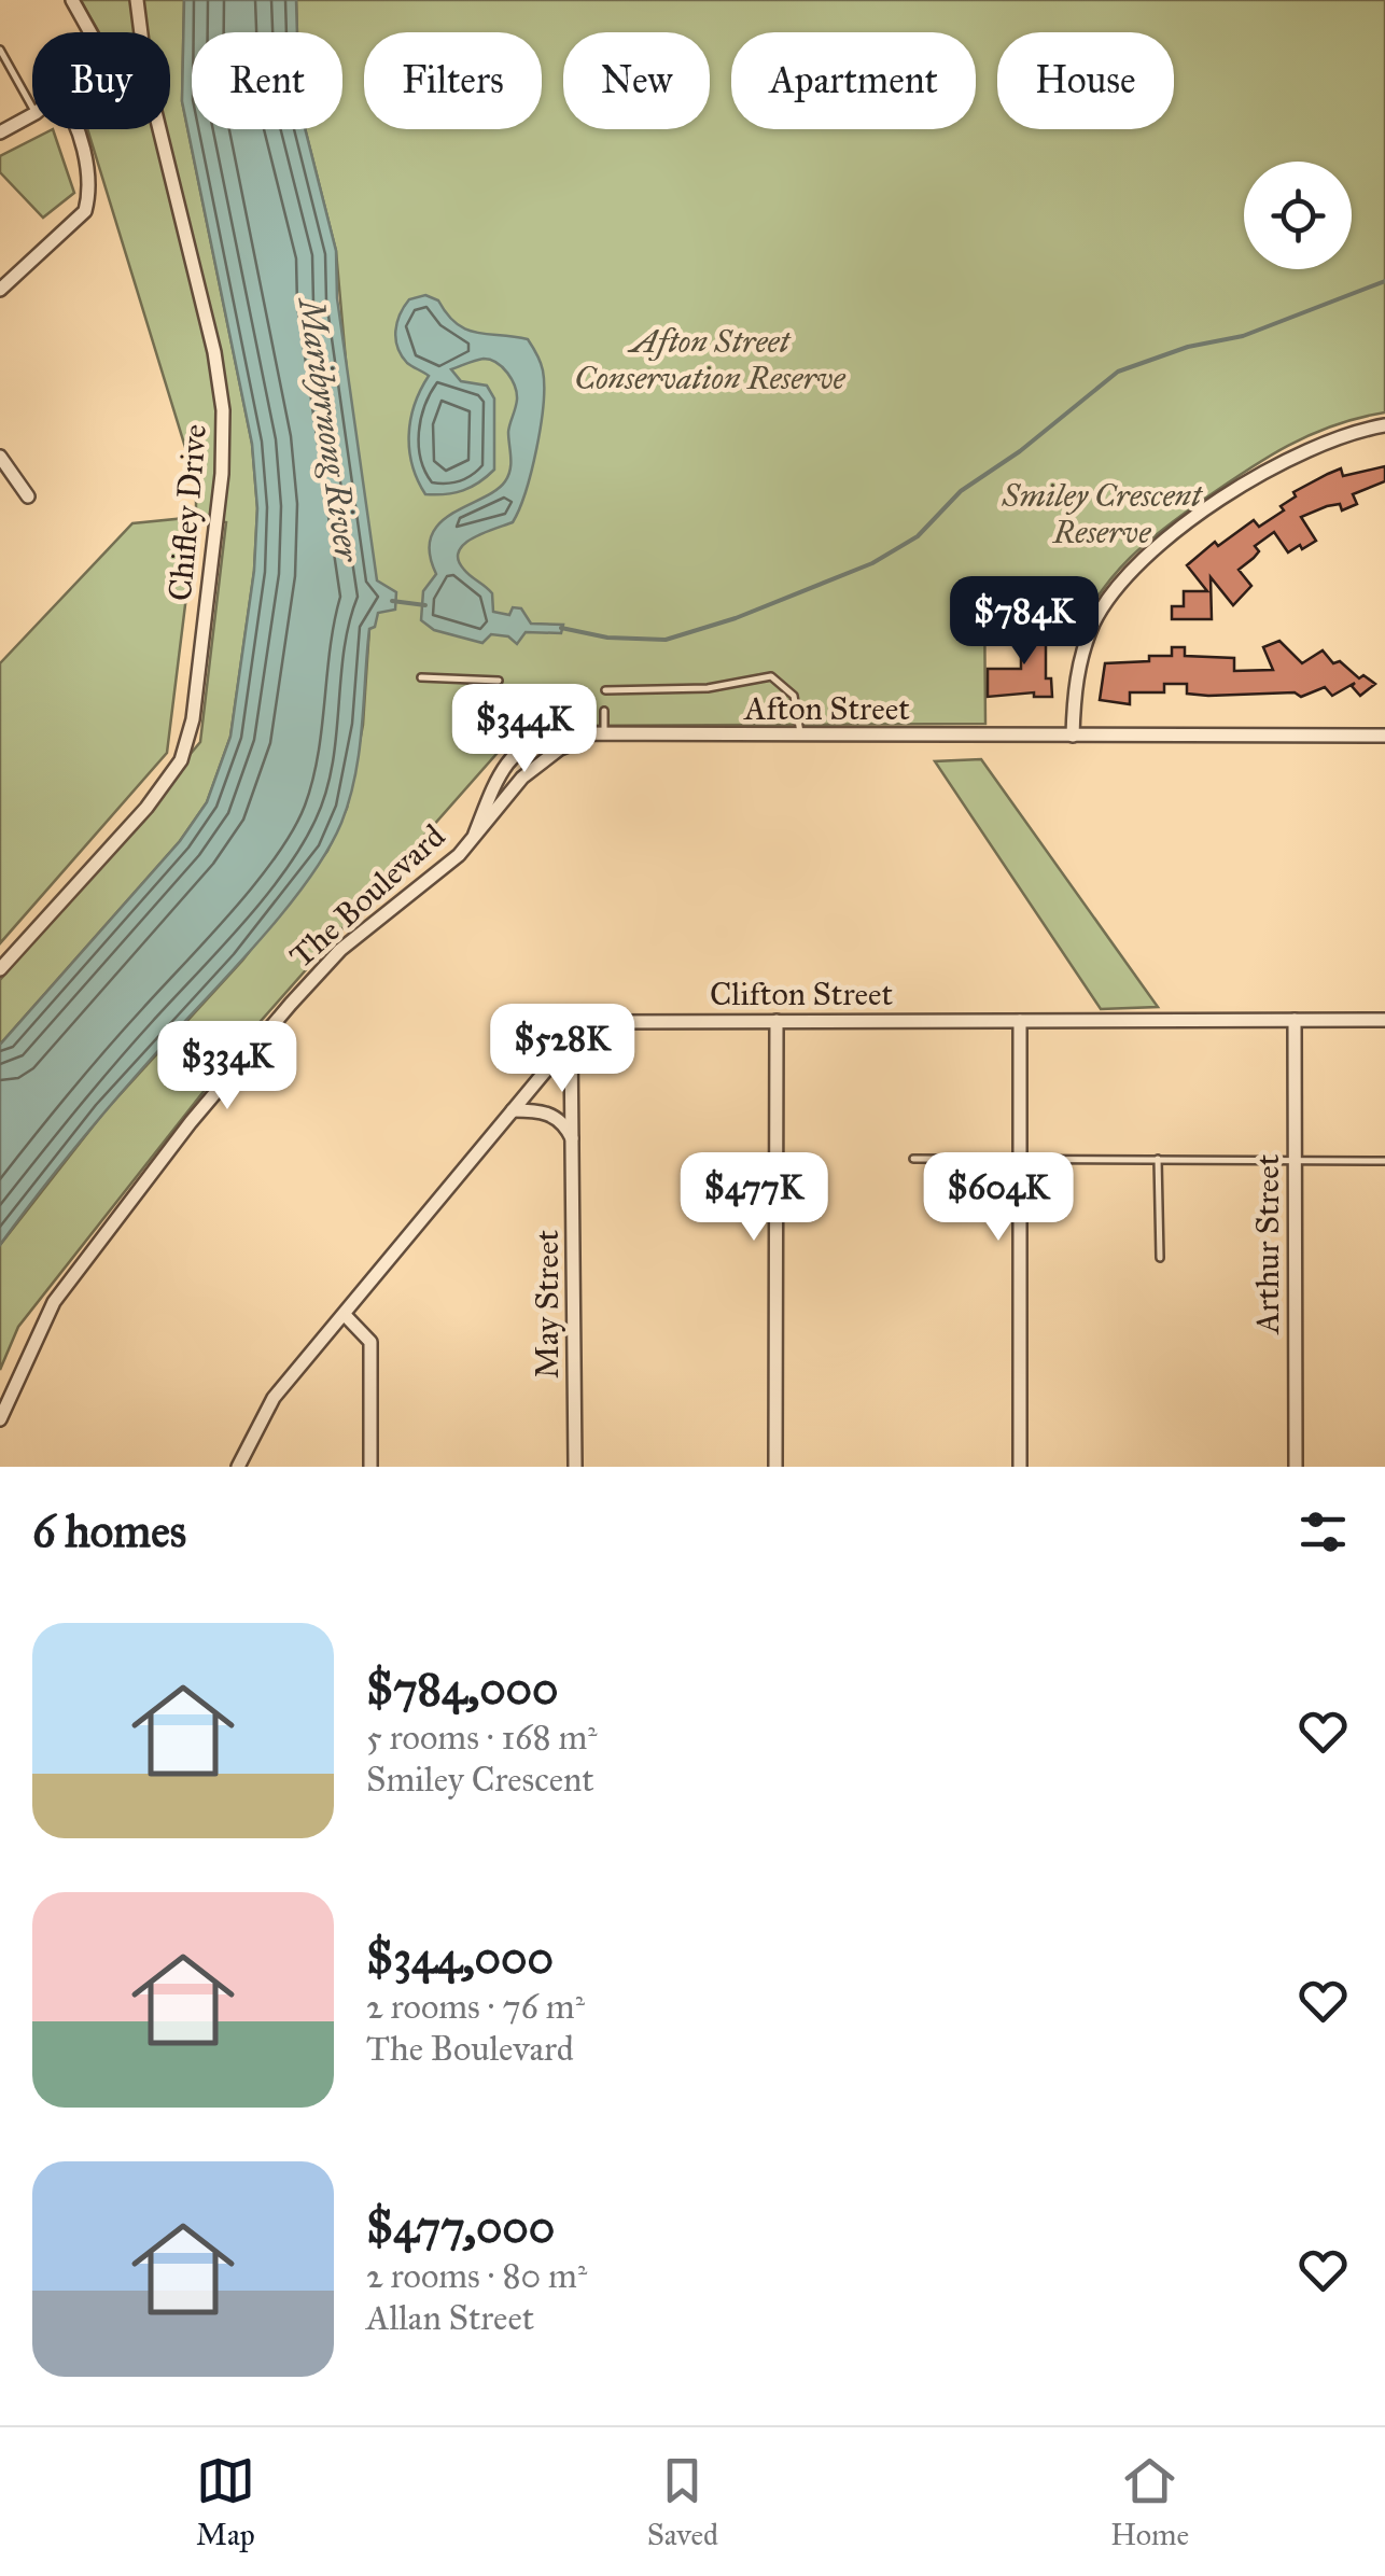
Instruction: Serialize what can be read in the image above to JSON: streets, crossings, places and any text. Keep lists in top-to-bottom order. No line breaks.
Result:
{"streets":{"street":["Chifley Drive","Afton Street","The Boulevard","Clifton Street","Arthur Street","May Street"]},"crossings":[["Afton Street","The Boulevard"],["Clifton Street","Arthur Street"],["Clifton Street","May Street"]],"water":["Maribyrnong River"],"parks":["Afton Street Conservation Reserve","Smiley Crescent Reserve"],"page":{"chip":["Buy","Rent","Filters","New","Apartment","House"],"price":["$784K","$344K","$528K","$334K","$477K","$604K"],"heading":"6 homes","list":[{"name":"$784,000","note":"5 rooms · 168 m² · Smiley Crescent"},{"name":"$344,000","note":"2 rooms · 76 m² · The Boulevard"},{"name":"$477,000","note":"2 rooms · 80 m² · Allan Street"}],"tabs":["Map","Saved","Home"]}}
